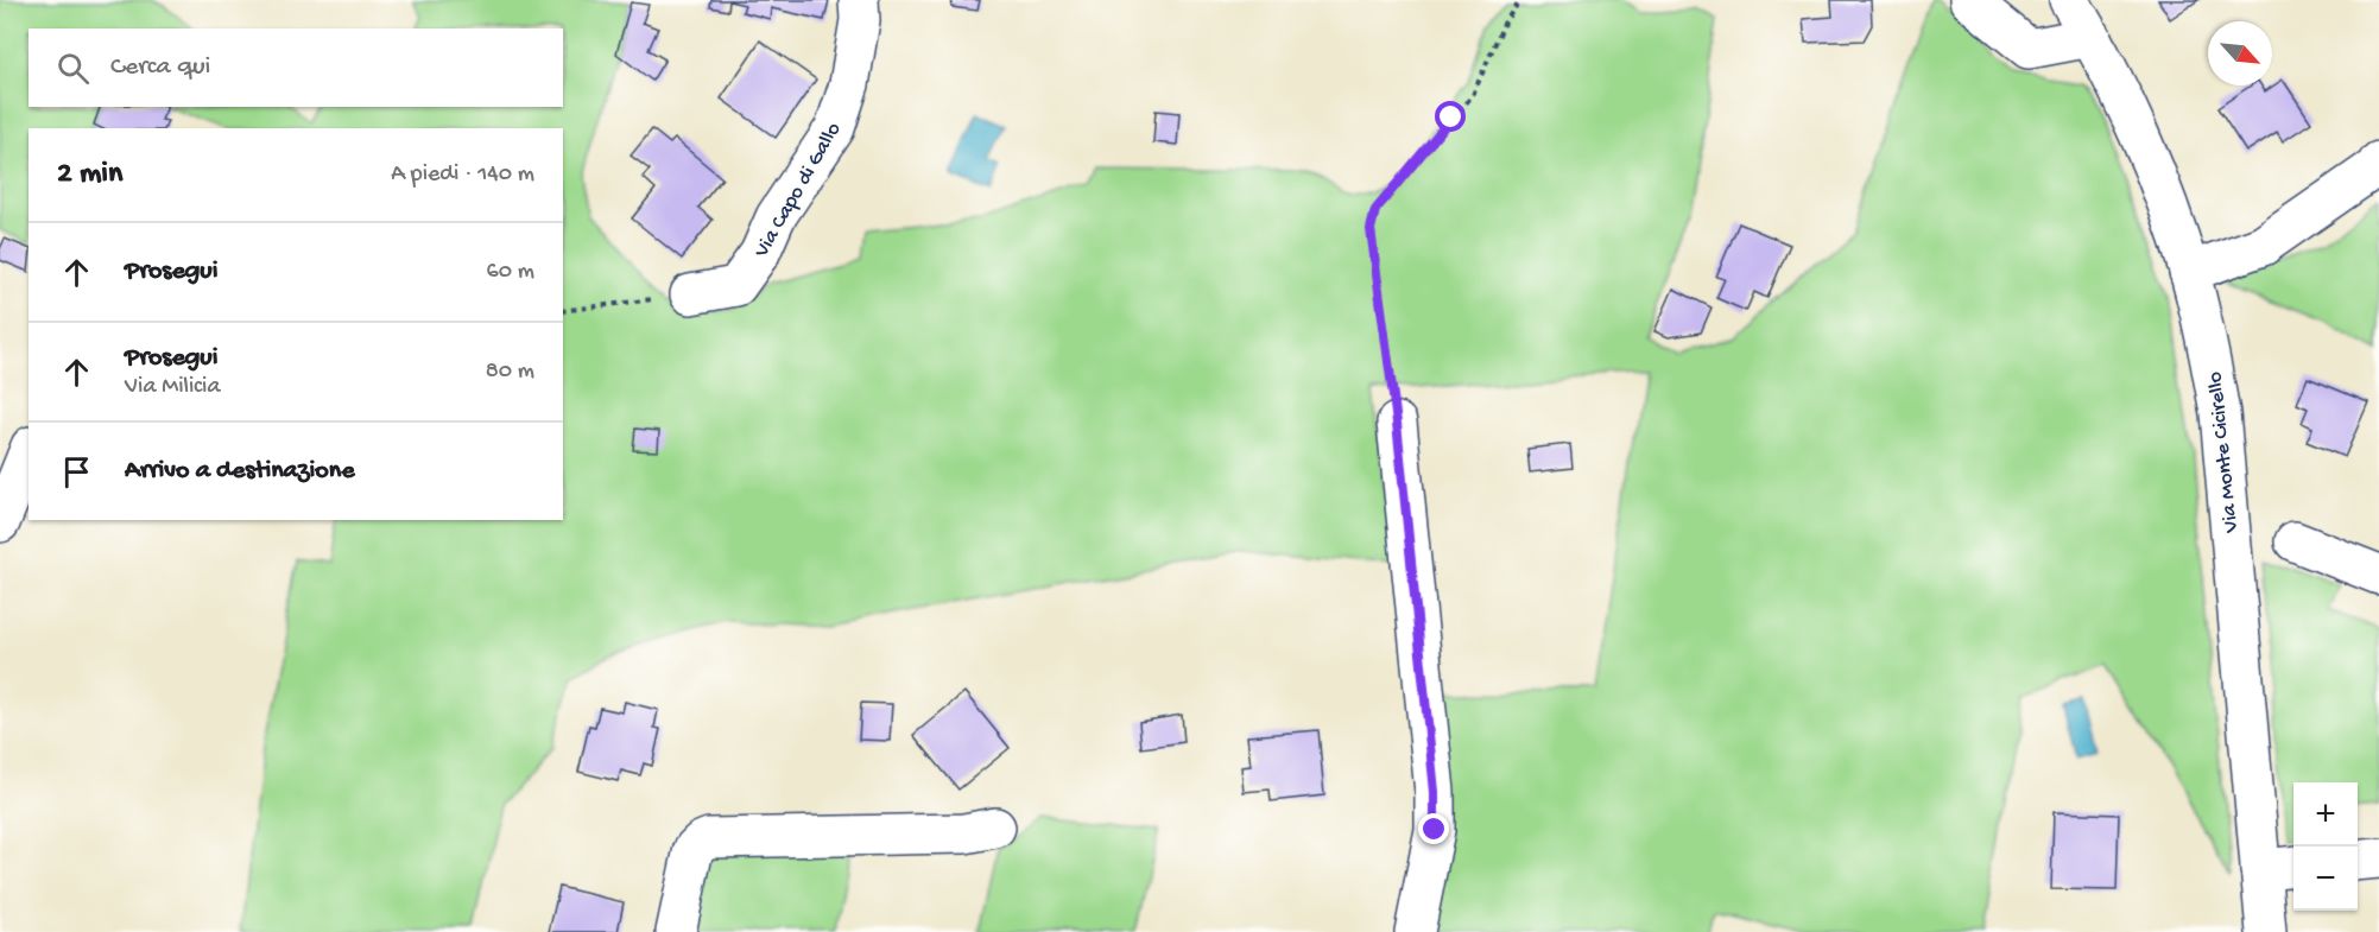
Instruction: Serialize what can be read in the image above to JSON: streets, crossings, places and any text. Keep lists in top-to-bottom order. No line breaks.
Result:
{"streets":{"street":["Via Capo di Gallo","Via Monte Cicirello"]},"north":"bottom right","page":{"search":"Cerca qui","heading":["2 min","A piedi · 140 m"],"list":[["Prosegui","60 m"],["Prosegui","Via Milicia","80 m"],"Arrivo a destinazione"],"map_buttons":["+","−"]}}
